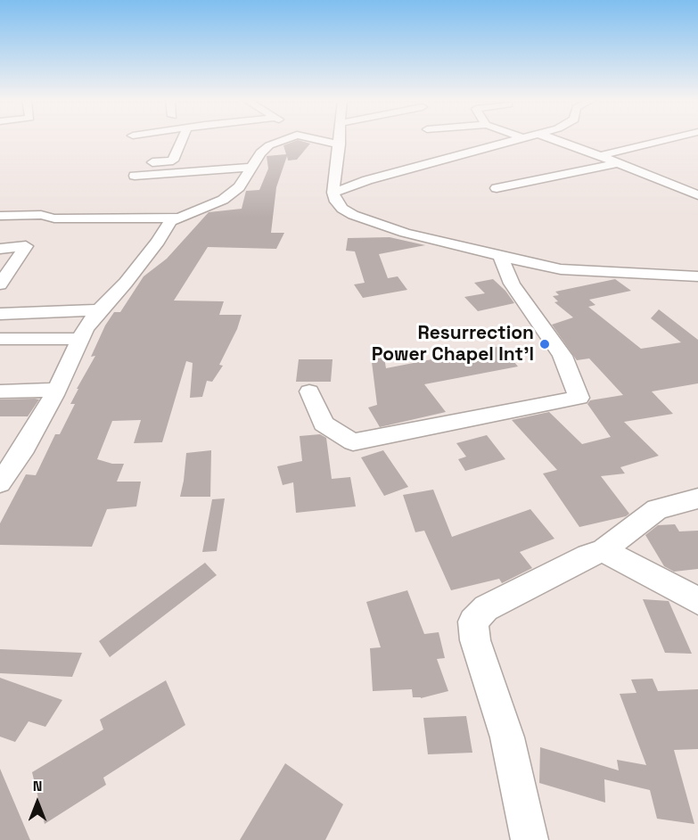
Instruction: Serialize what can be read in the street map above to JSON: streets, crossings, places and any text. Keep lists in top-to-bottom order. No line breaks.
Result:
{"places":["Resurrection Power Chapel Int'l"],"north":"top"}
